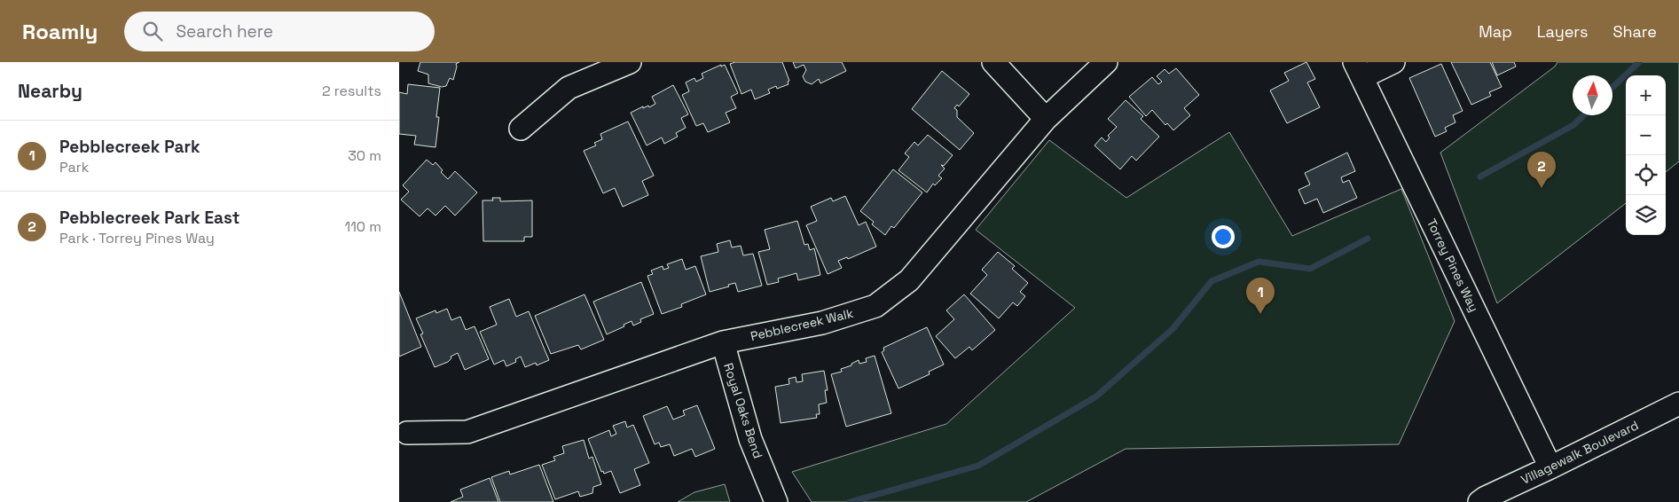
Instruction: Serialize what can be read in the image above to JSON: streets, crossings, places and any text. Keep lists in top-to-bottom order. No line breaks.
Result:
{"streets":{"street":["Torrey Pines Way","Pebblecreek Walk","Royal Oaks Bend","Villagewalk Boulevard"]},"crossings":[["Torrey Pines Way","Villagewalk Boulevard"],["Pebblecreek Walk","Royal Oaks Bend"]],"north":"top","page":{"header":"Roamly","search":"Search here","nav":["Map","Layers","Share"],"heading":["Nearby","2 results"],"map_buttons":["+","−"],"list":[{"mark":"1","name":"Pebblecreek Park","note":"Park","value":"30 m"},{"mark":"2","name":"Pebblecreek Park East","note":"Park · Torrey Pines Way","value":"110 m"}],"pins":["2","1"]}}
